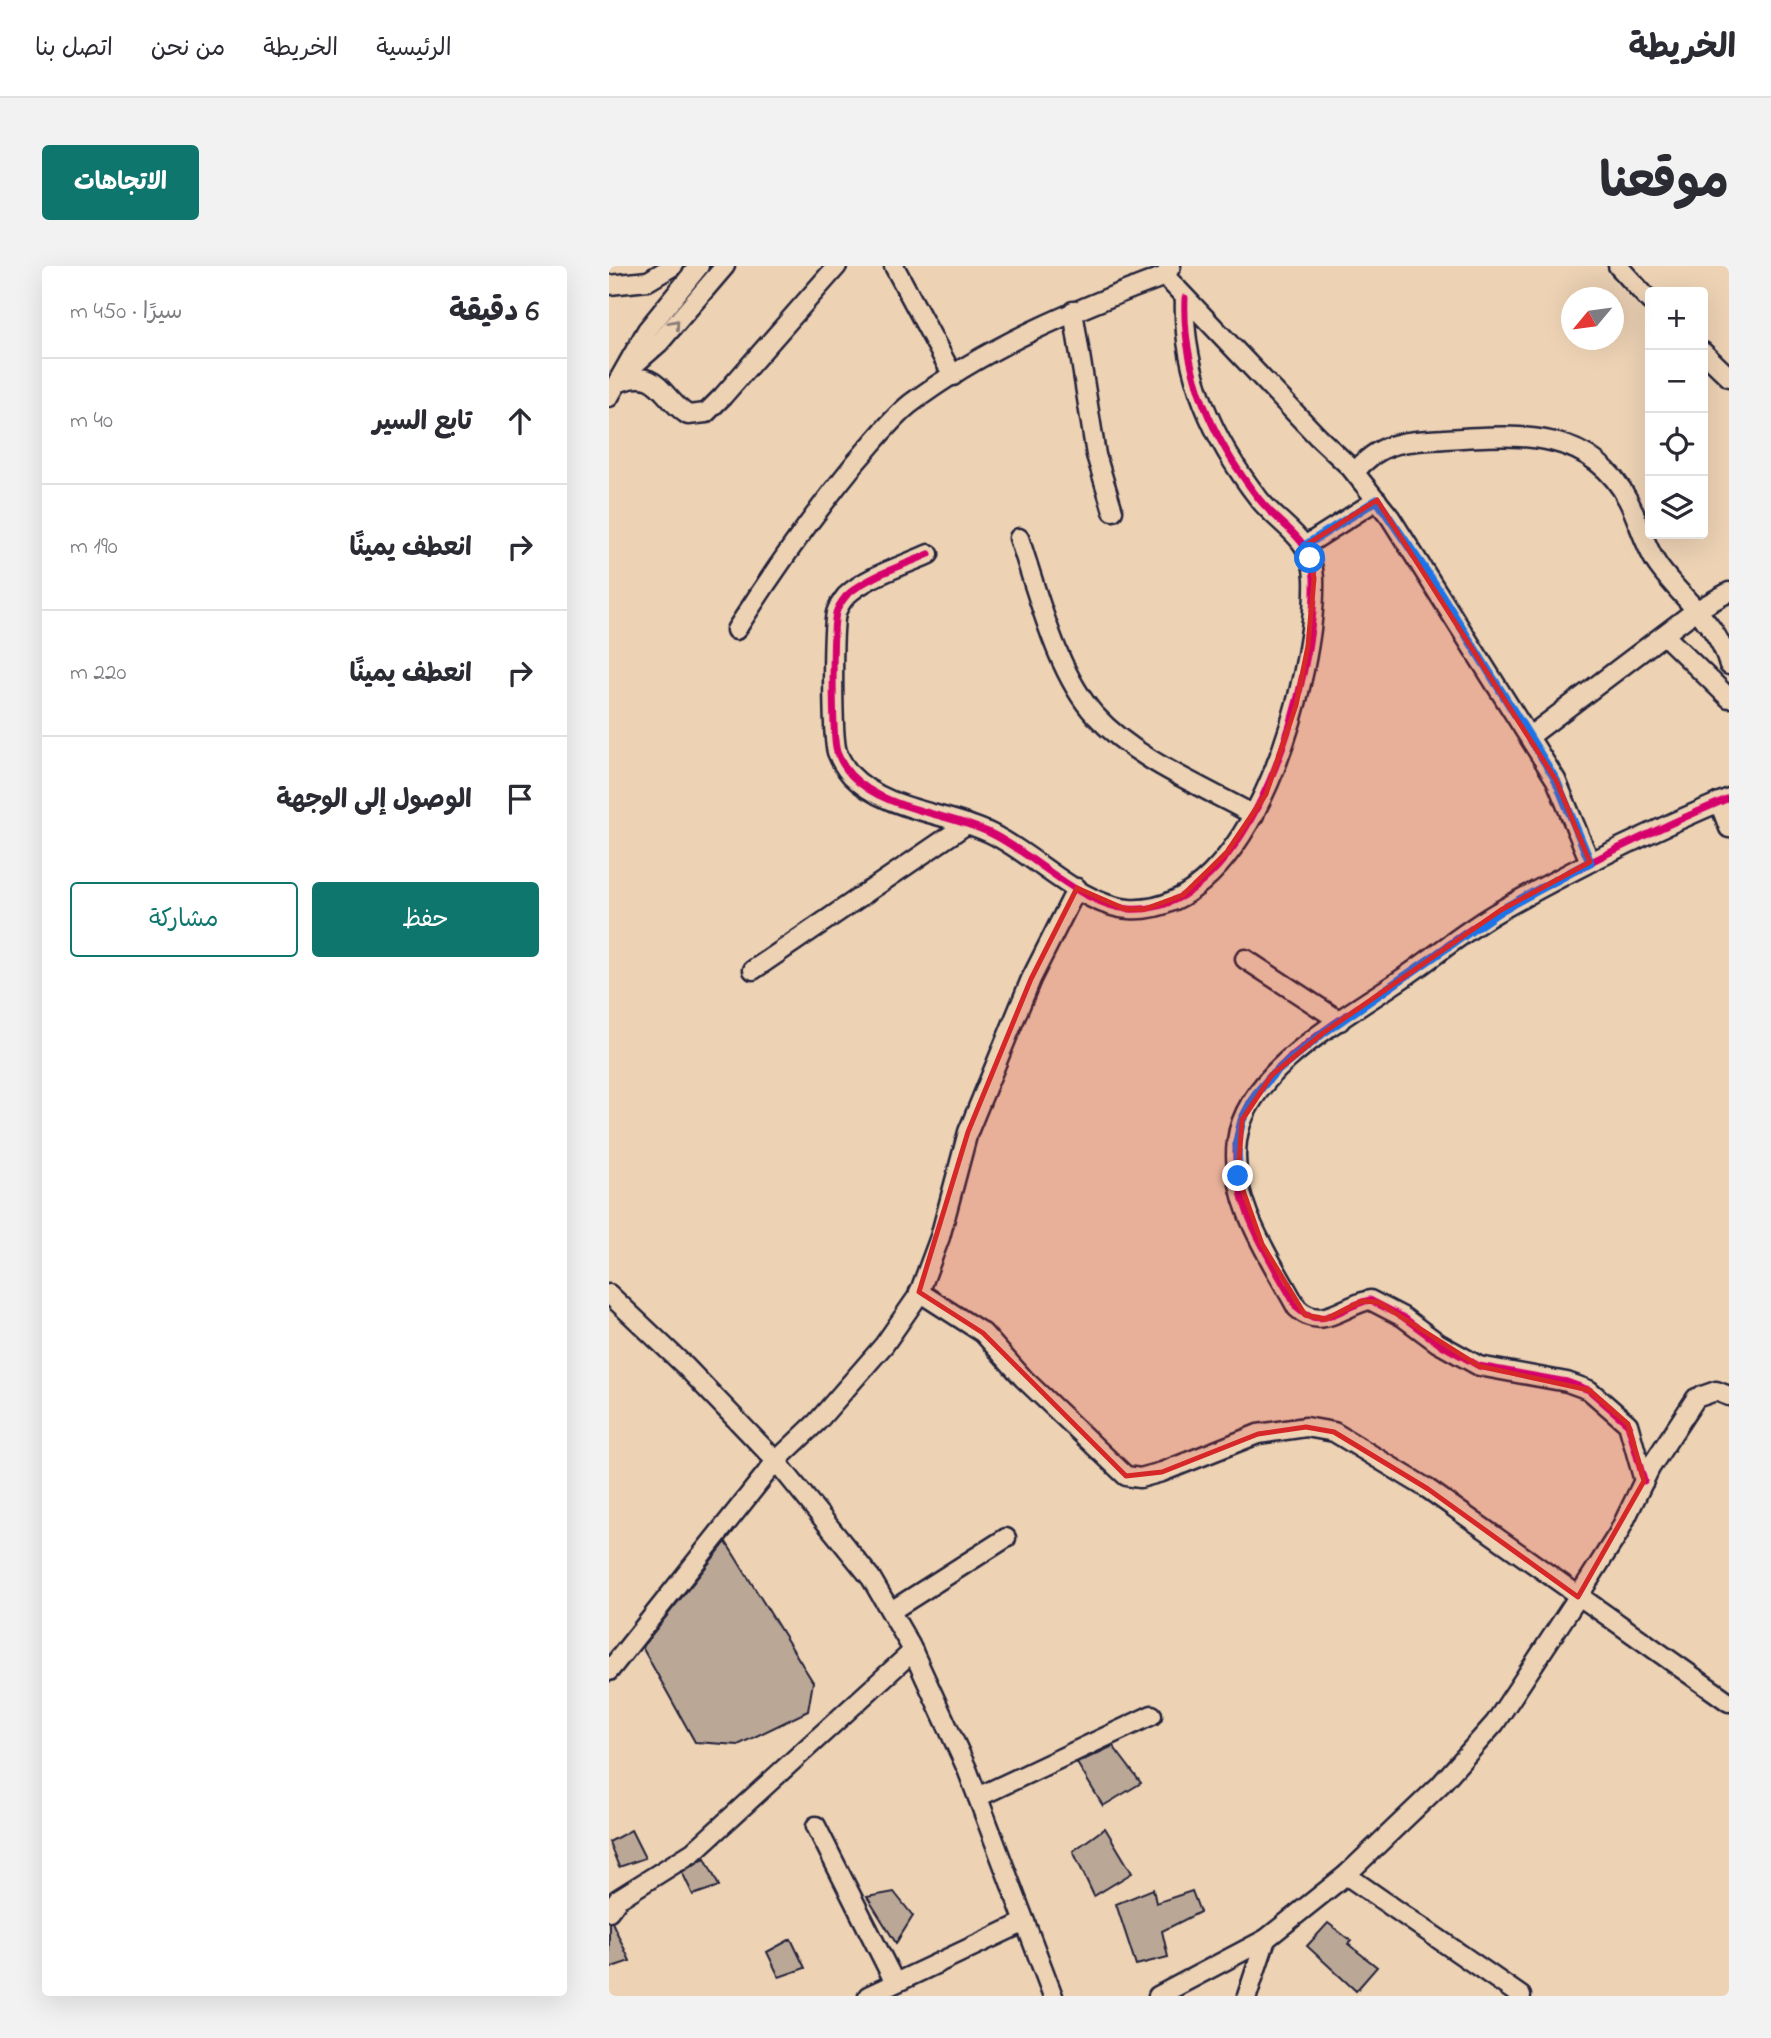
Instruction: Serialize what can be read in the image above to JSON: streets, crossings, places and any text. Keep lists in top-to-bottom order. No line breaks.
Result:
{"north":"bottom left","page":{"header":"الخريطة","nav":["الرئيسية","الخريطة","من نحن","اتصل بنا"],"title":"موقعنا","buttons":["الاتجاهات",["حفظ","مشاركة"]],"heading":["6 دقيقة","سيرًا · 450 m"],"map_buttons":["+","−"],"list":[["تابع السير","40 m"],["انعطف يمينًا","190 m"],["انعطف يمينًا","220 m"],"الوصول إلى الوجهة"]}}
